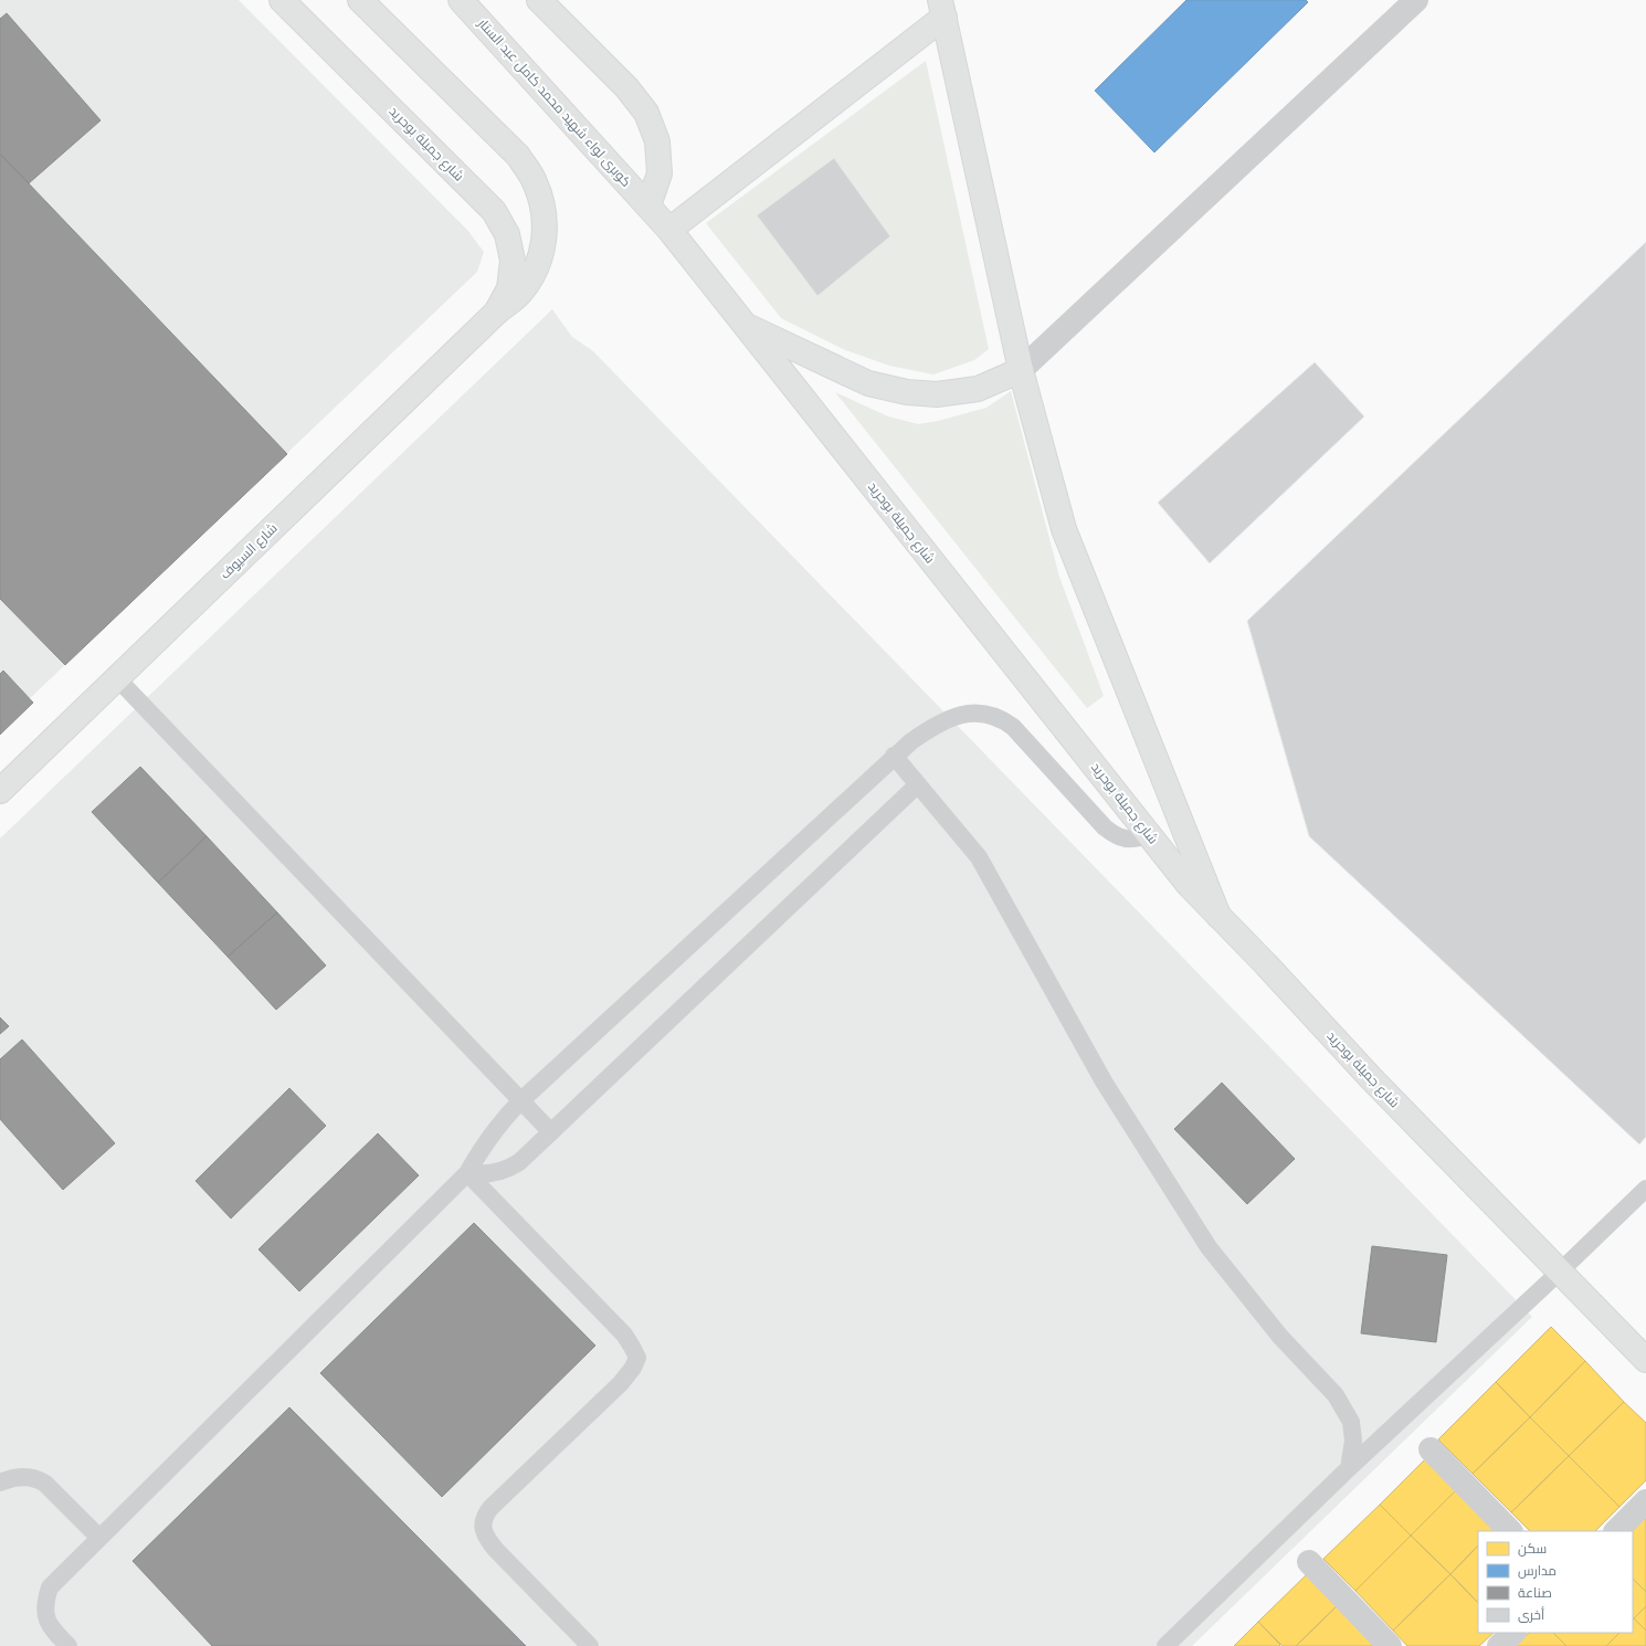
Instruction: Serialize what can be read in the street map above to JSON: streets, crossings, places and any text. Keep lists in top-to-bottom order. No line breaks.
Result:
{"streets":{"main road":["كوبرى لواء شهيد محمد كامل عبد الستار","شارع جميلة بوحريد","شارع السيوف"]},"crossings":[["كوبرى لواء شهيد محمد كامل عبد الستار","شارع جميلة بوحريد"],["شارع جميلة بوحريد","شارع السيوف"]],"legend":["سكن","مدارس","صناعة","أخرى"]}
